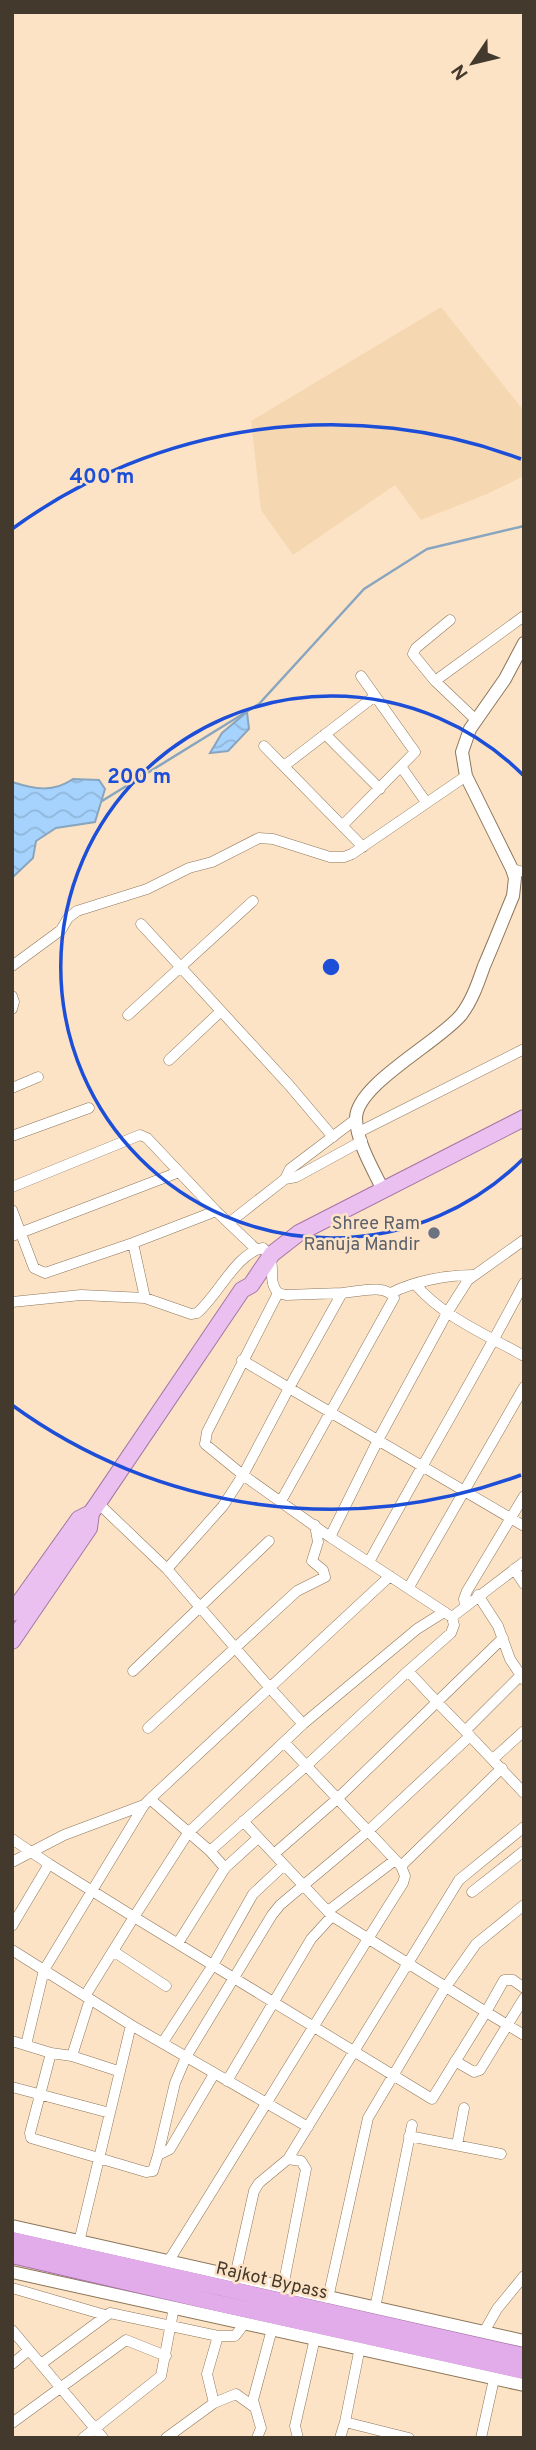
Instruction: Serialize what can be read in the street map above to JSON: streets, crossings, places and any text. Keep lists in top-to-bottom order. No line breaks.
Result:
{"streets":{"highway":["Rajkot Bypass"]},"places":["Shree Ram Ranuja Mandir"],"north":"bottom left","rings":["400 m","200 m"]}
